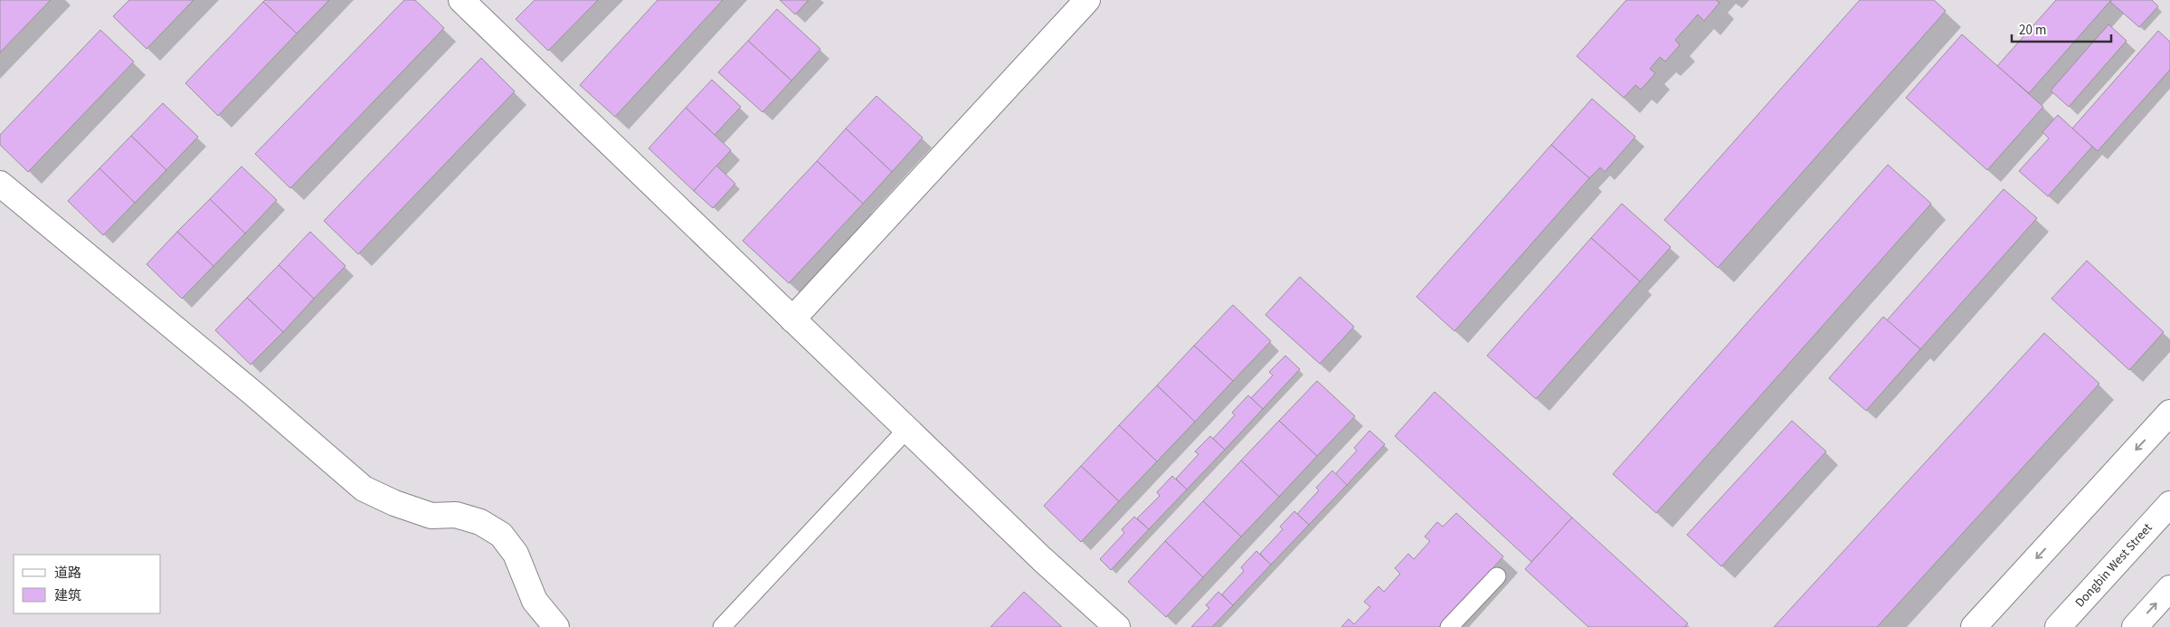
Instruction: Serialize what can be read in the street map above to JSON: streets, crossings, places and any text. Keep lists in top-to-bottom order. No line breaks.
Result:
{"streets":{"street":["Dongbin West Street"]},"legend":["道路","建筑"],"scale_bar":"20 m"}
